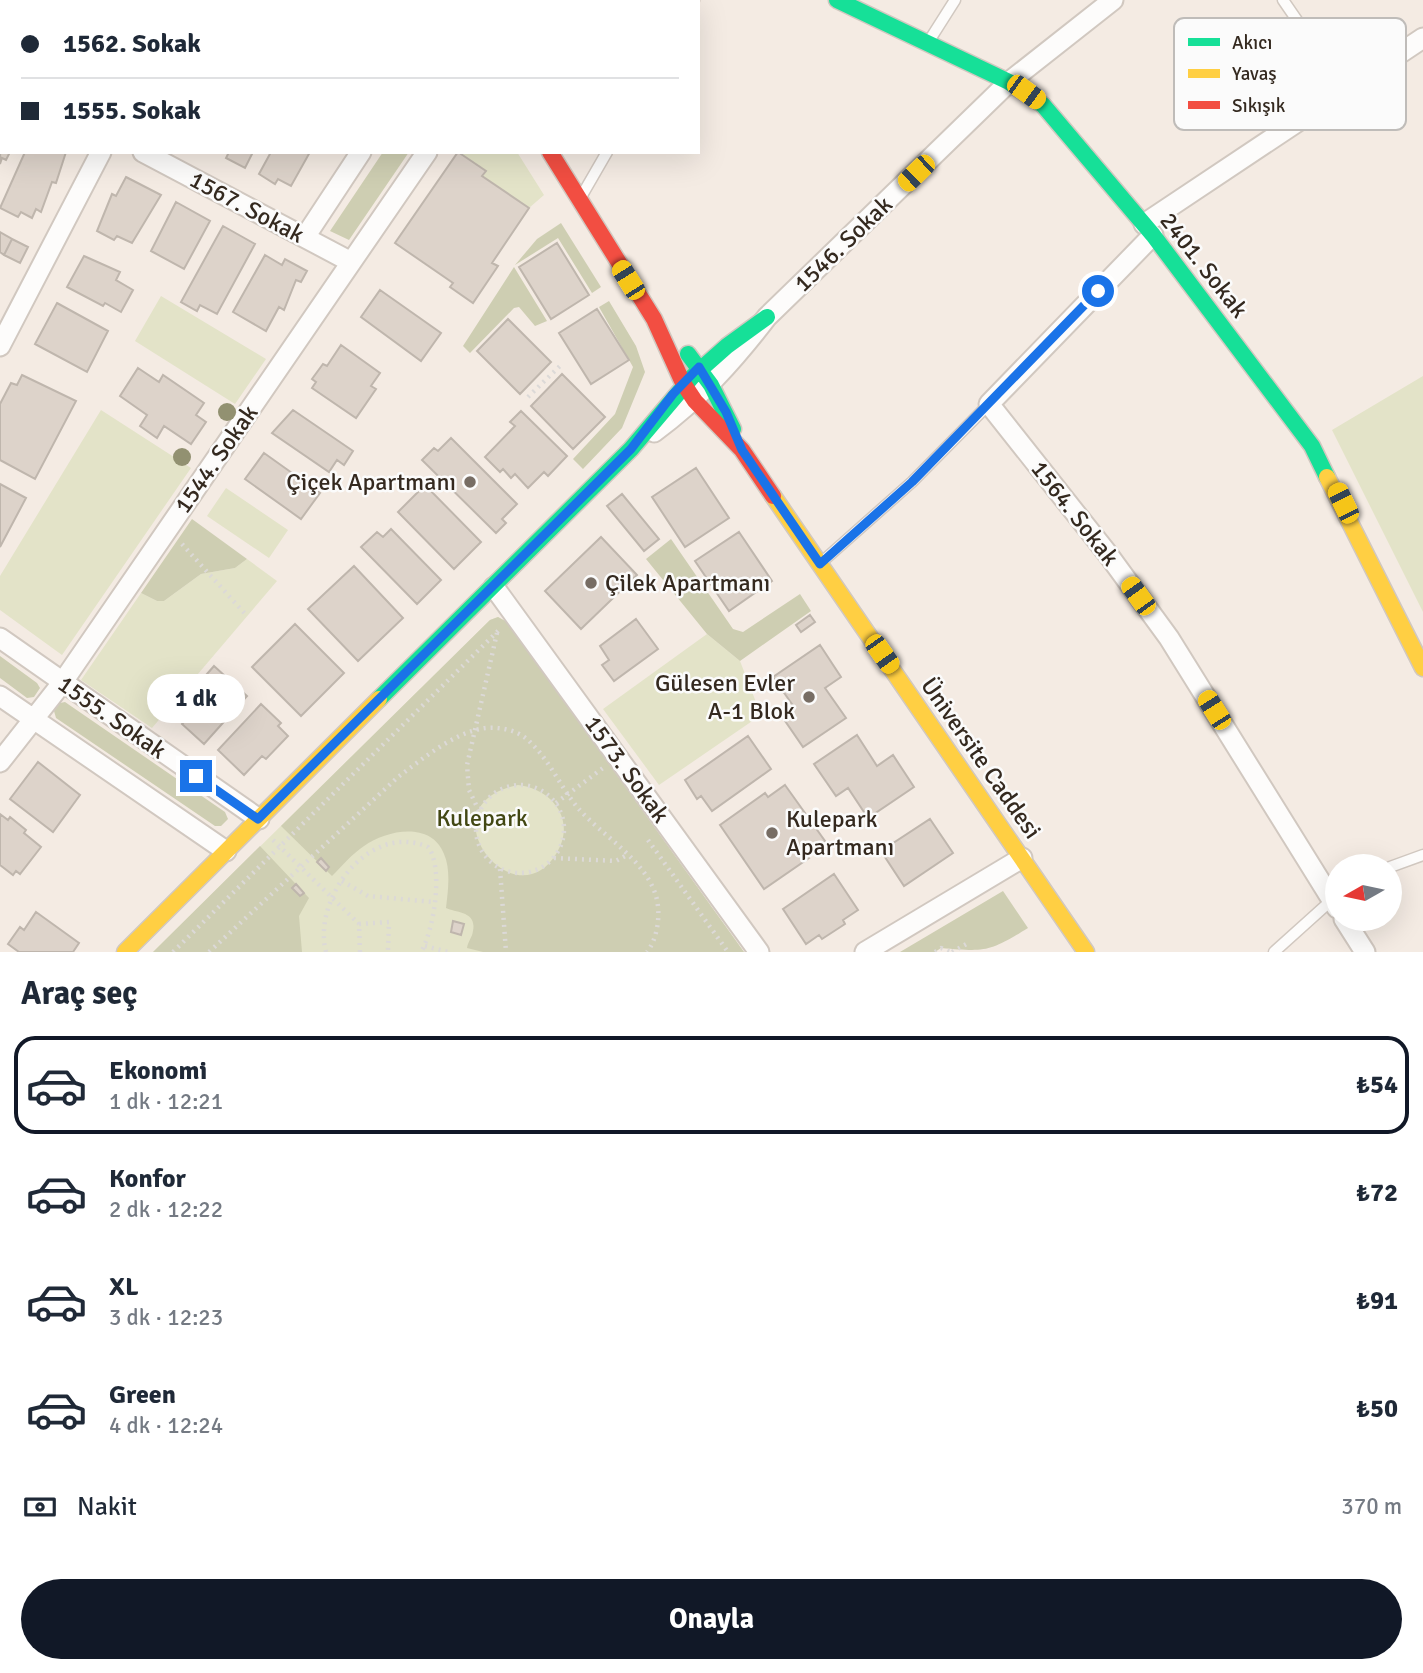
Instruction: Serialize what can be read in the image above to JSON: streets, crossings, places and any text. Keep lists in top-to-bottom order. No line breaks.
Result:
{"streets":{"street":["1567. Sokak","1546. Sokak","2401. Sokak","1544. Sokak","1564. Sokak","1555. Sokak","Üniversite Caddesi","1573. Sokak"]},"crossings":[["1567. Sokak","1544. Sokak"],["1546. Sokak","2401. Sokak"],["1546. Sokak","1555. Sokak"],["1546. Sokak","Üniversite Caddesi"],["1546. Sokak","1573. Sokak"],["1544. Sokak","1555. Sokak"]],"parks":["Kulepark"],"places":["Çiçek Apartmanı","Çilek Apartmanı","Gülesen Evler A-1 Blok","Kulepark Apartmanı"],"legend":["Akıcı","Yavaş","Sıkışık"],"north":"left","page":{"banner":["1562. Sokak","1555. Sokak"],"bubble":"1 dk","heading":"Araç seç","list":[{"name":"Ekonomi","note":"1 dk · 12:21","value":"₺54"},{"name":"Konfor","note":"2 dk · 12:22","value":"₺72"},{"name":"XL","note":"3 dk · 12:23","value":"₺91"},{"name":"Green","note":"4 dk · 12:24","value":"₺50"}],"pay":["Nakit","370 m"],"buttons":"Onayla"}}
